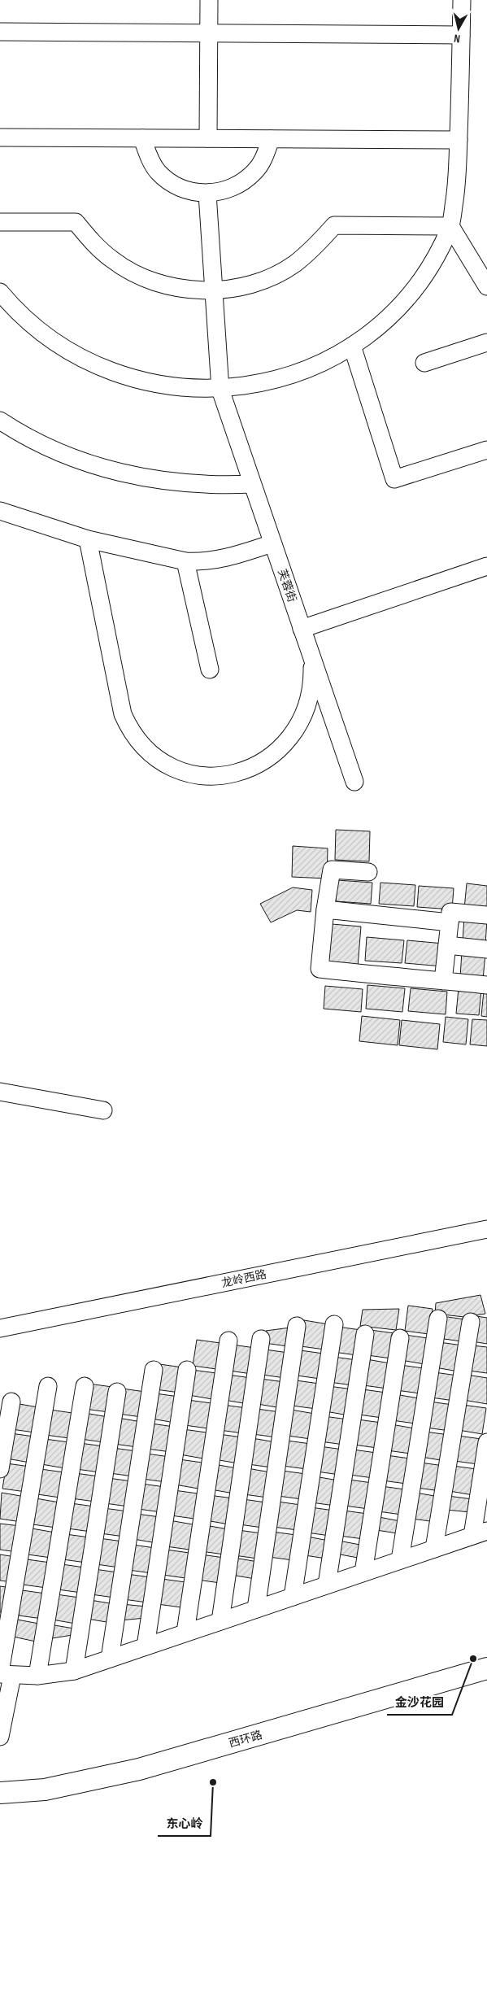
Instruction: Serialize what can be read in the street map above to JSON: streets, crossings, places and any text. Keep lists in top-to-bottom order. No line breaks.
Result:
{"streets":{"main road":["西环路"],"street":["芙蓉街","龙岭西路"]},"places":["金沙花园","东心岭"],"north":"bottom"}
